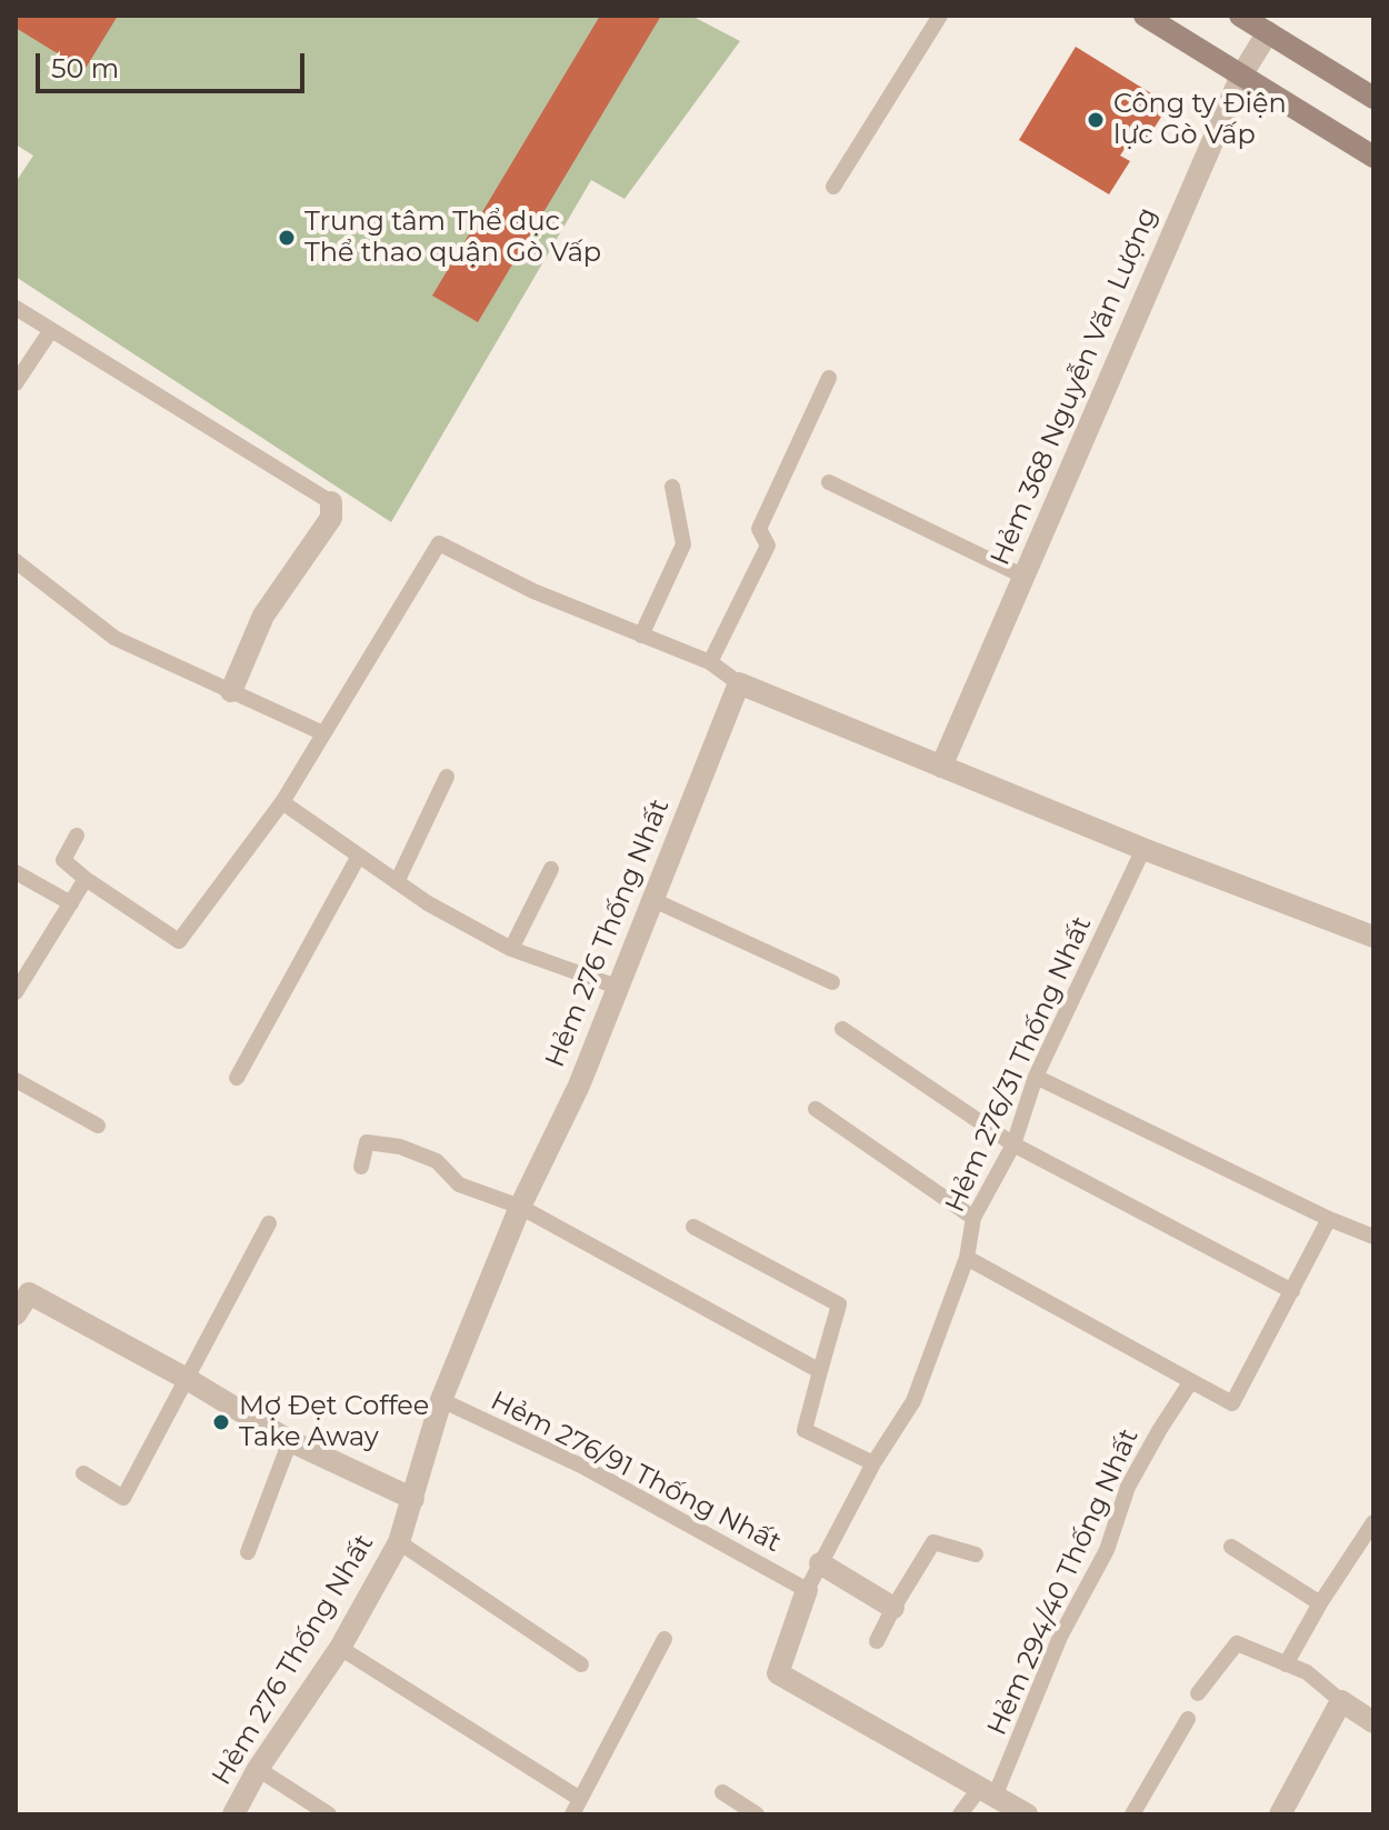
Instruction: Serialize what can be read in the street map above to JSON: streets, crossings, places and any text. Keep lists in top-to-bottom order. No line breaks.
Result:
{"streets":{"street":["Hẻm 368 Nguyễn Văn Lượng","Hẻm 276 Thống Nhất"],"lane":["Hẻm 276/31 Thống Nhất","Hẻm 276/91 Thống Nhất","Hẻm 294/40 Thống Nhất"]},"crossings":[["Hẻm 276 Thống Nhất","Hẻm 276/91 Thống Nhất"],["Hẻm 276/31 Thống Nhất","Hẻm 276/91 Thống Nhất"]],"places":["Công ty Điện lực Gò Vấp","Trung tâm Thể dục Thể thao quận Gò Vấp","Mợ Đẹt Coffee Take Away"],"scale_bar":"50 m"}
